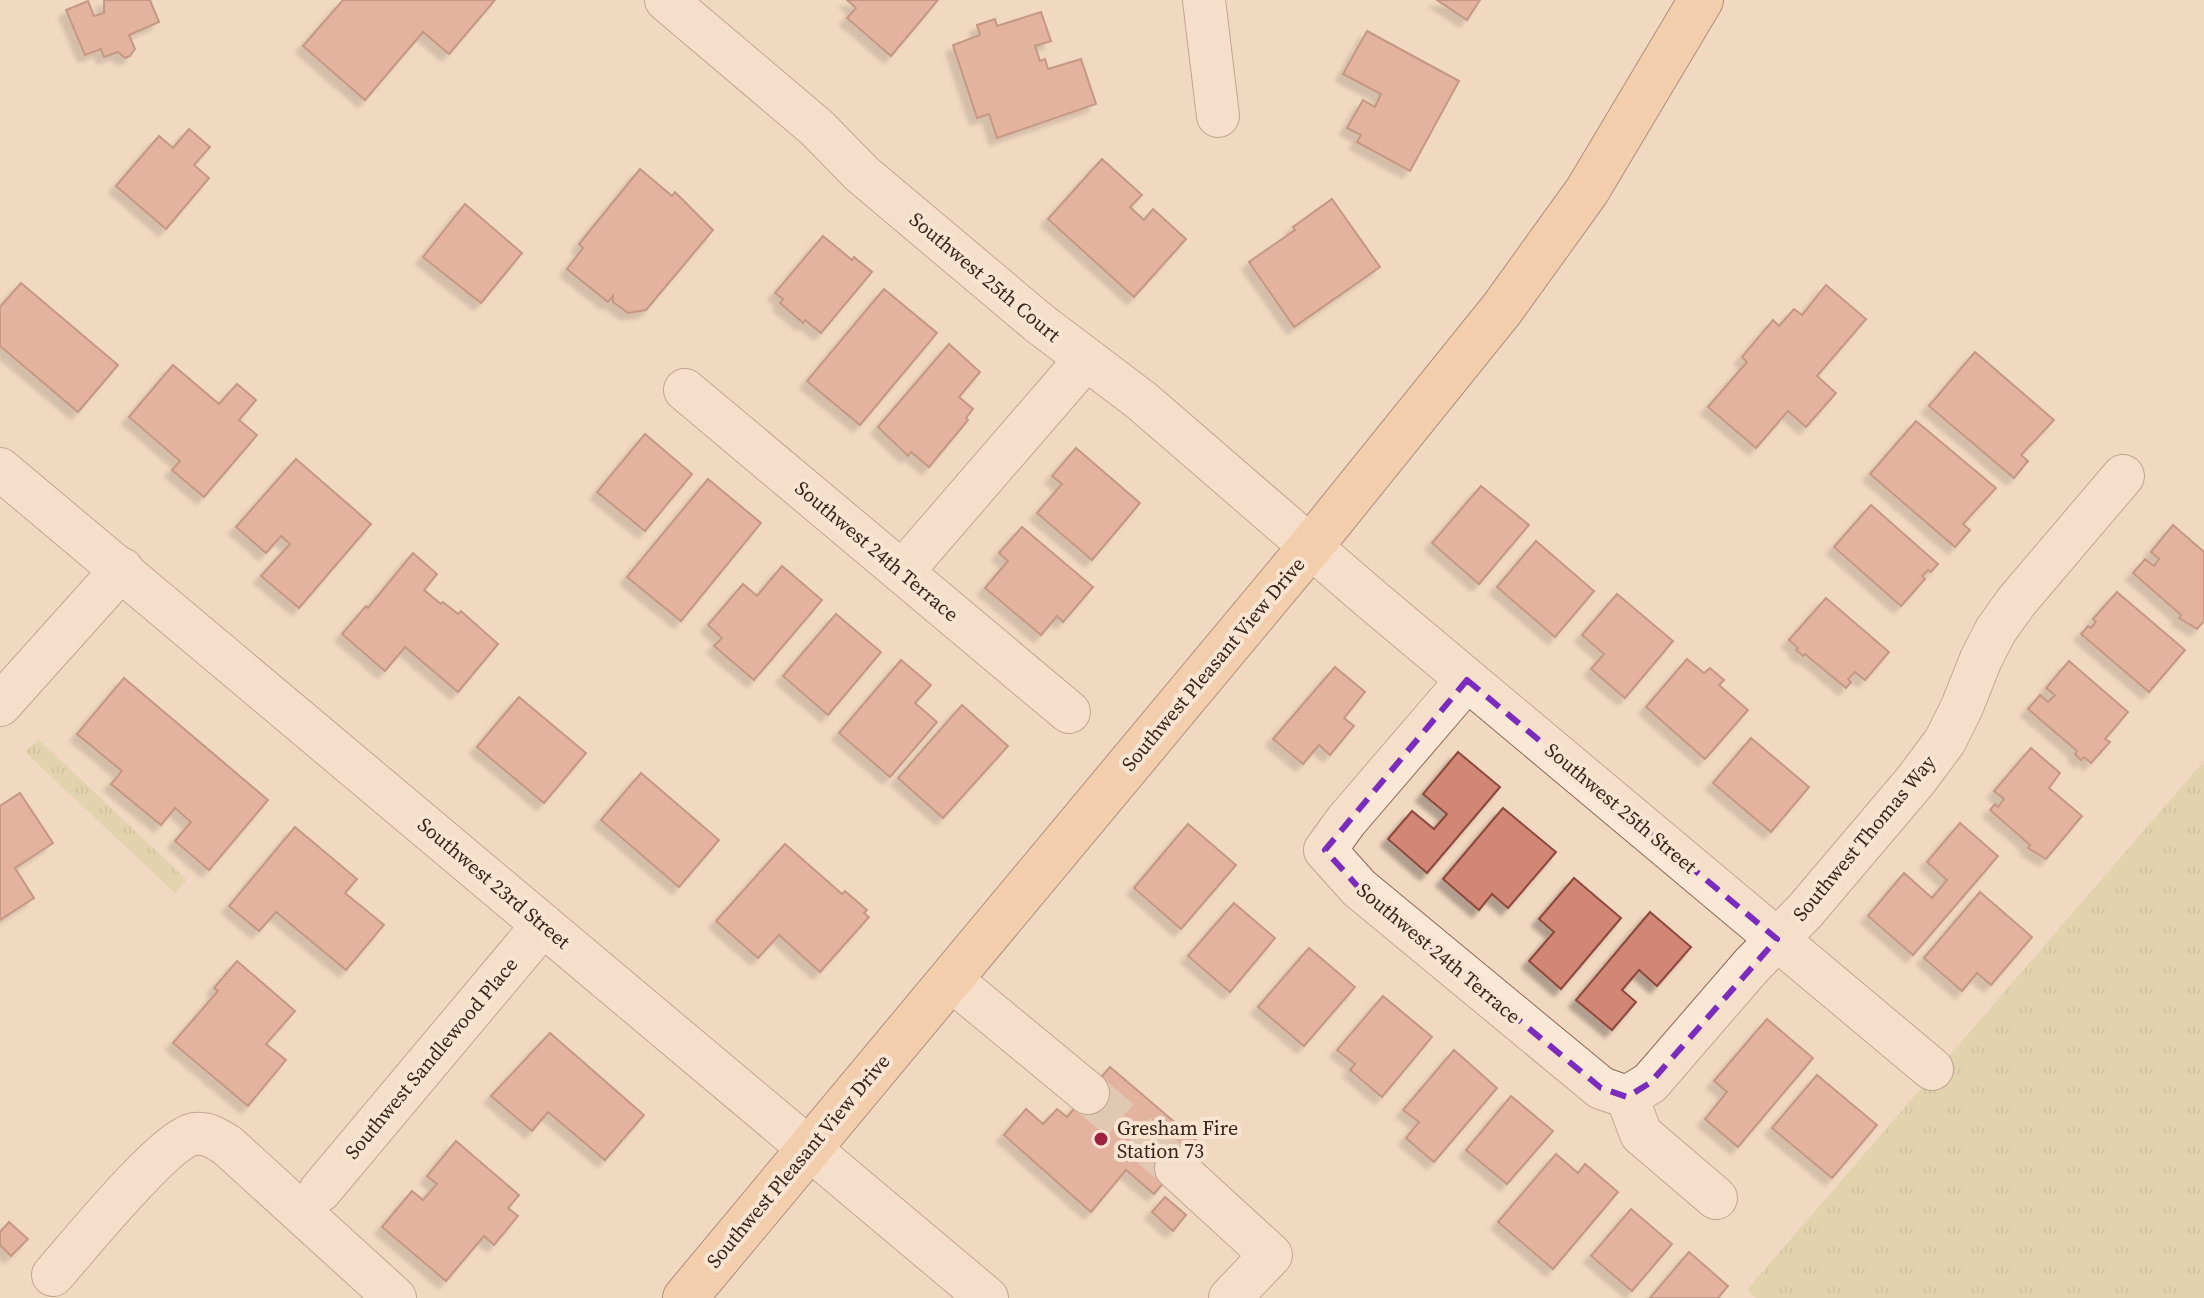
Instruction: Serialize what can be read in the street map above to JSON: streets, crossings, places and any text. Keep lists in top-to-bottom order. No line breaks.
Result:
{"streets":{"main road":["Southwest Pleasant View Drive"],"street":["Southwest 25th Court","Southwest 24th Terrace","Southwest 25th Street","Southwest Thomas Way","Southwest 23rd Street","Southwest Sandlewood Place"]},"crossings":[["Southwest 25th Court","Southwest Pleasant View Drive"],["Southwest 25th Court","Southwest 25th Street"],["Southwest 24th Terrace","Southwest 25th Street"],["Southwest 24th Terrace","Southwest Thomas Way"],["Southwest Pleasant View Drive","Southwest 25th Street"],["Southwest Pleasant View Drive","Southwest 23rd Street"],["Southwest 25th Street","Southwest Thomas Way"],["Southwest 23rd Street","Southwest Sandlewood Place"]],"places":["Gresham Fire Station 73"]}
